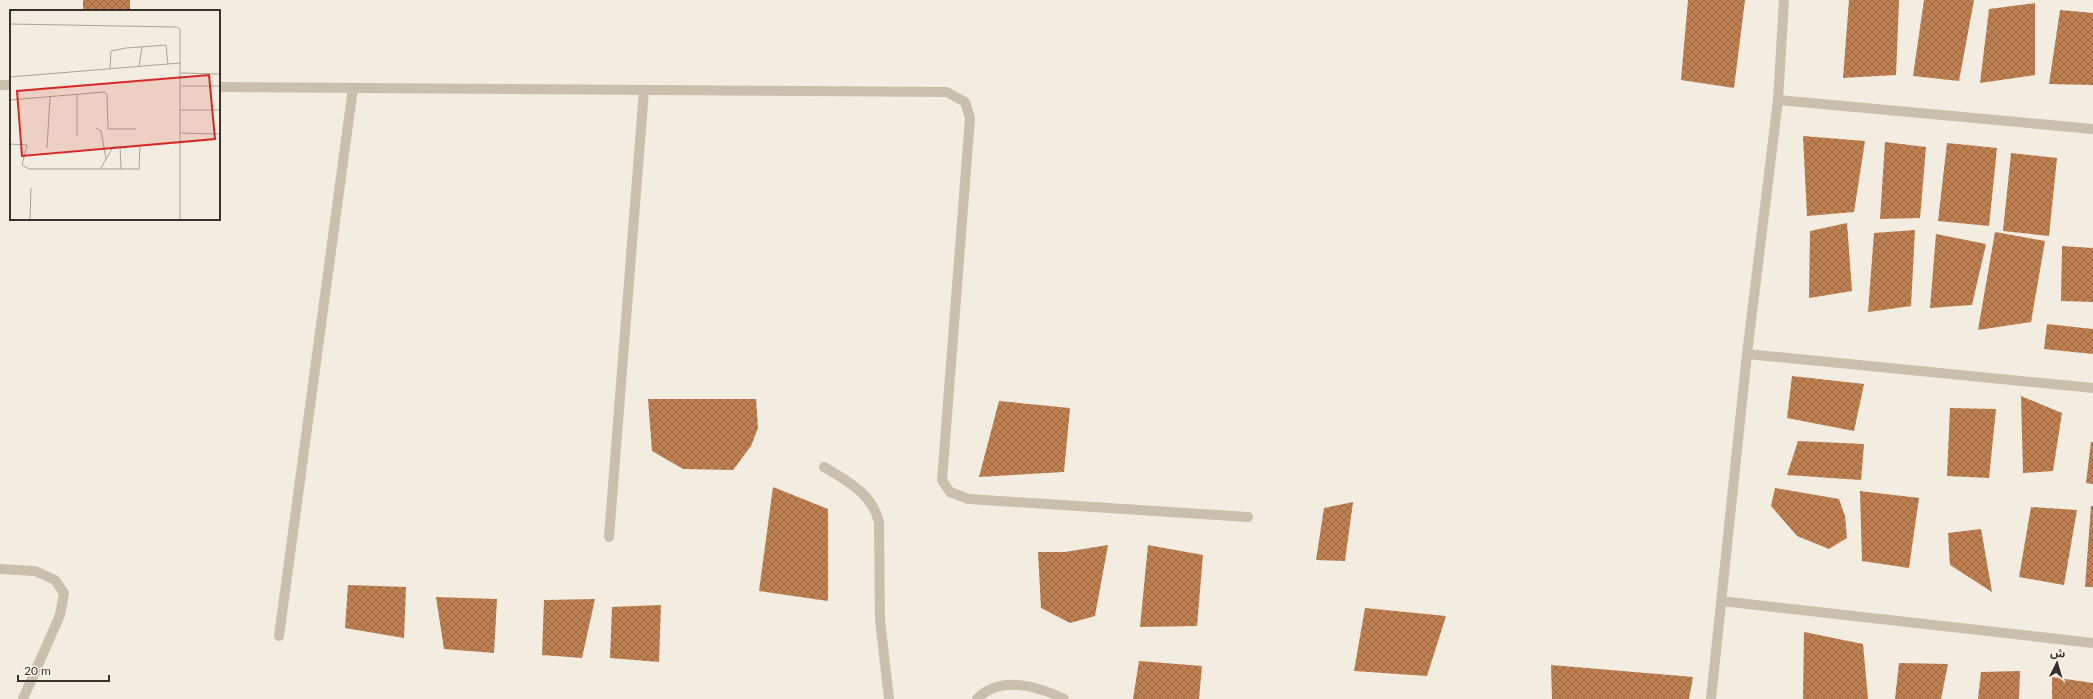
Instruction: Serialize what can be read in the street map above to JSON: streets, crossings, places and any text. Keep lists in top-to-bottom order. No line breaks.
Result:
{"scale_bar":"20 m","north":"top"}
